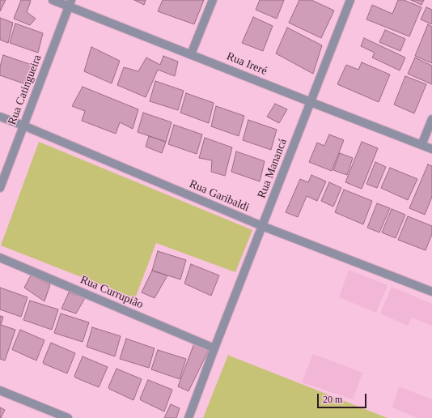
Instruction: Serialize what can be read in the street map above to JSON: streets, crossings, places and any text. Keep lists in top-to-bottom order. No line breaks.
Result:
{"streets":{"street":["Rua Ireré","Rua Catingueira","Rua Manancá","Rua Garibaldi","Rua Currupião"]},"crossings":[["Rua Ireré","Rua Catingueira"],["Rua Ireré","Rua Manancá"],["Rua Catingueira","Rua Garibaldi"],["Rua Manancá","Rua Garibaldi"],["Rua Manancá","Rua Currupião"]],"scale_bar":"20 m"}
